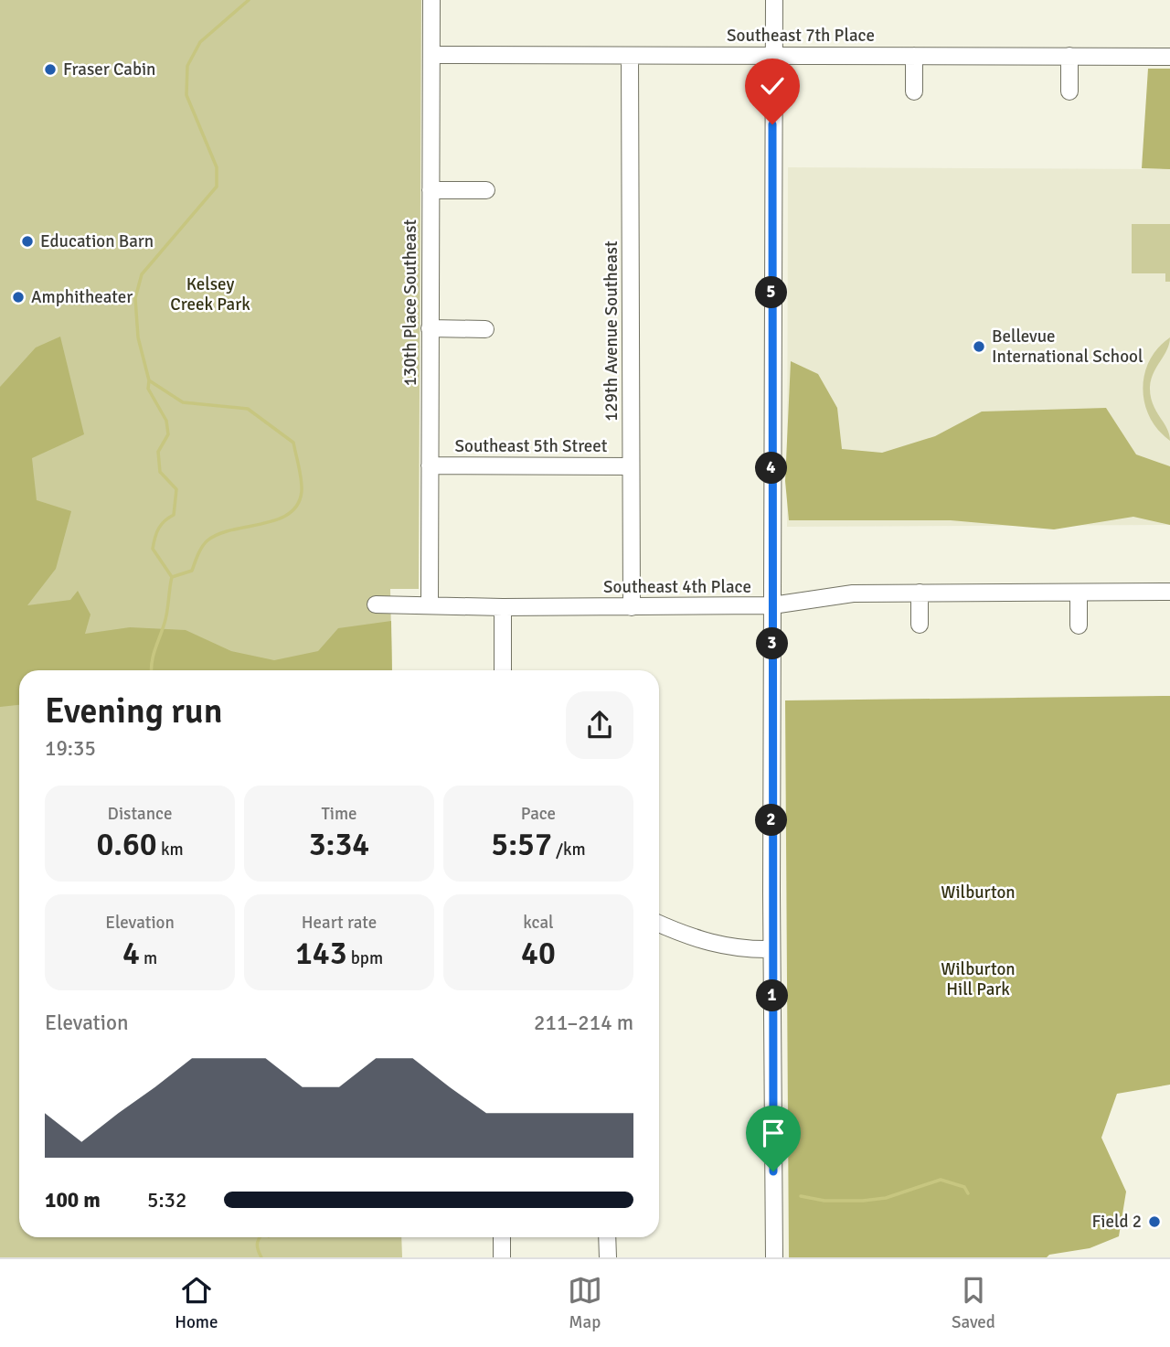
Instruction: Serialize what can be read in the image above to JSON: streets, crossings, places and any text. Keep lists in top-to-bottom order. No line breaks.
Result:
{"streets":{"street":["Southeast 7th Place","130th Place Southeast","129th Avenue Southeast","Southeast 5th Street","Southeast 4th Place"]},"crossings":[["Southeast 7th Place","130th Place Southeast"],["Southeast 7th Place","129th Avenue Southeast"],["130th Place Southeast","Southeast 5th Street"],["130th Place Southeast","Southeast 4th Place"],["129th Avenue Southeast","Southeast 5th Street"],["129th Avenue Southeast","Southeast 4th Place"]],"parks":["Kelsey Creek Park","Wilburton","Wilburton Hill Park"],"places":["Fraser Cabin","Education Barn","Amphitheater","Bellevue International School","Field 2"],"page":{"pins":["5","4","3","2","1"],"heading":["Evening run","19:35"],"stats":[["Distance","0.60 km"],["Time","3:34"],["Pace","5:57 /km"],["Elevation","4 m"],["Heart rate","143 bpm"],["kcal","40"]],"chart":["Elevation","211–214 m"],"list":[{"name":"100 m","note":"5:32"}],"tabs":["Home","Map","Saved"]}}
